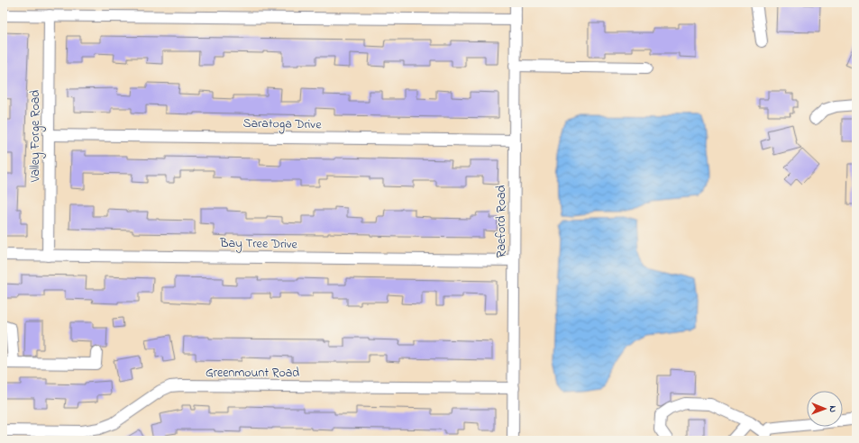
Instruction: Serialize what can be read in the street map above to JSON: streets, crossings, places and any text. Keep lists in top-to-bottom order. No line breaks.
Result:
{"streets":{"street":["Saratoga Drive","Valley Forge Road","Raeford Road","Bay Tree Drive","Greenmount Road"]},"crossings":[["Saratoga Drive","Valley Forge Road"],["Saratoga Drive","Raeford Road"],["Valley Forge Road","Bay Tree Drive"],["Raeford Road","Bay Tree Drive"],["Raeford Road","Greenmount Road"]],"north":"right"}
